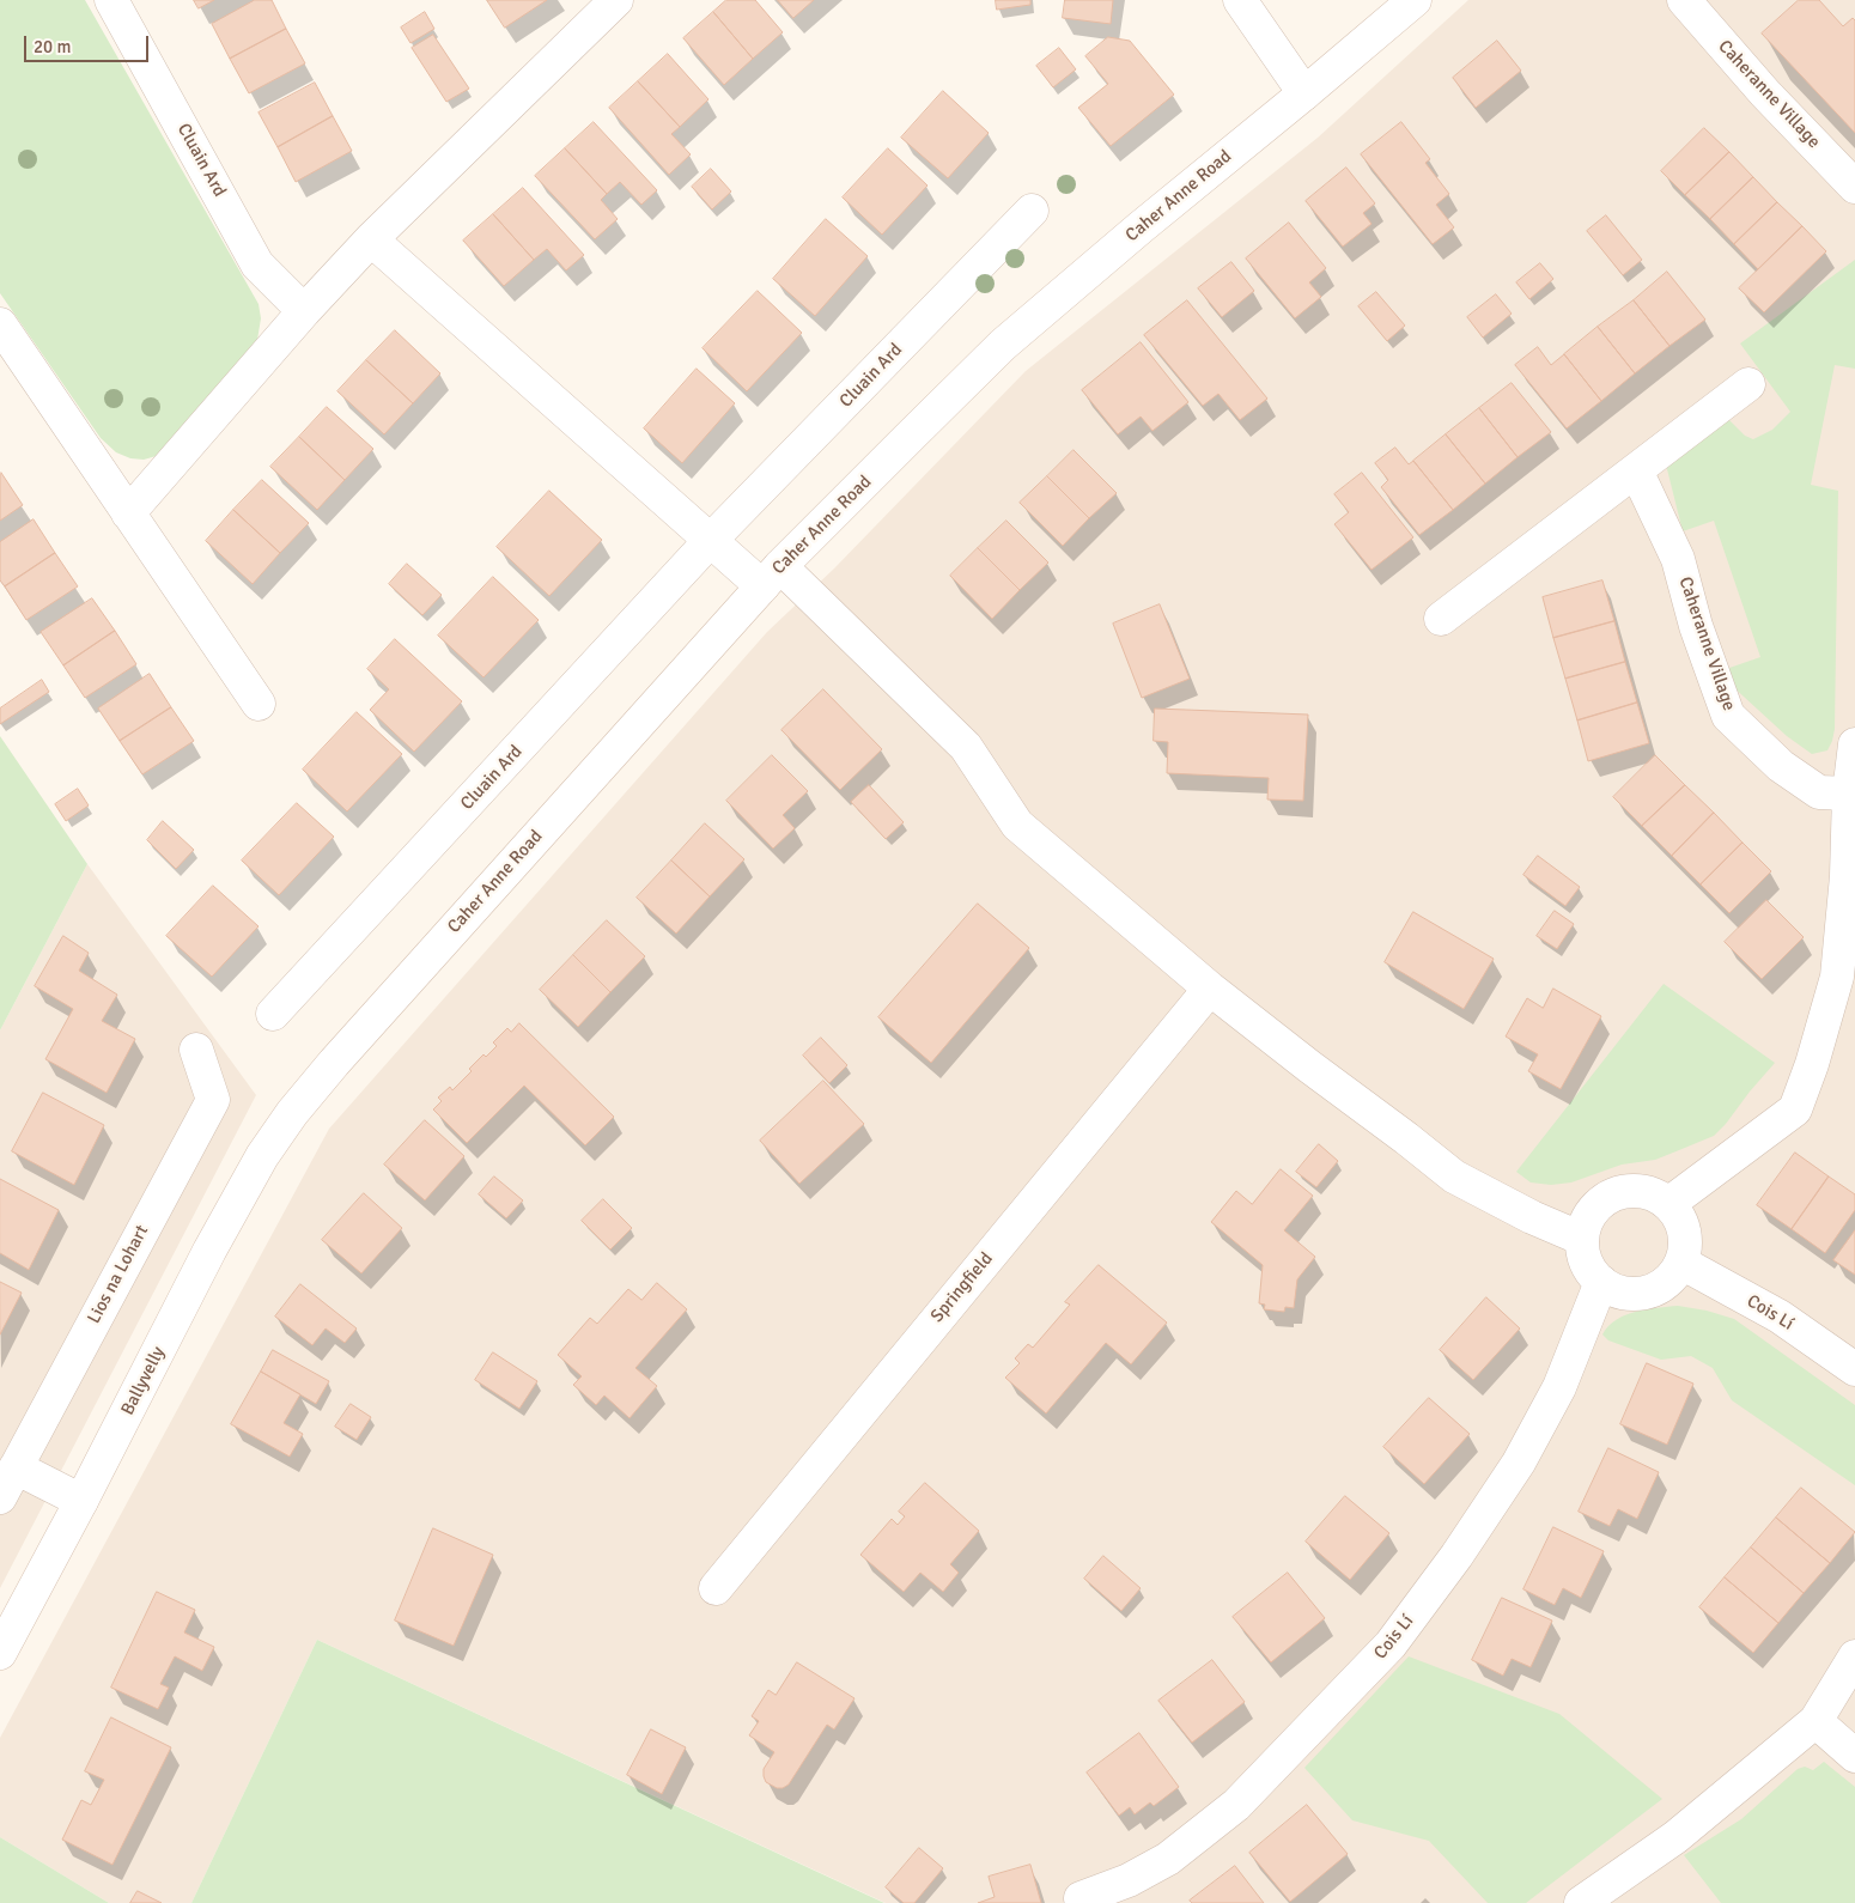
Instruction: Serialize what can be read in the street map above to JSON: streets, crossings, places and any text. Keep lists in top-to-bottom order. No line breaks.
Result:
{"streets":{"street":["Caheranne Village","Cluain Ard","Caher Anne Road","Lios na Lohart","Springfield","Cois Lí","Ballyvelly"]},"crossings":[["Caher Anne Road","Ballyvelly"]],"scale_bar":"20 m"}
